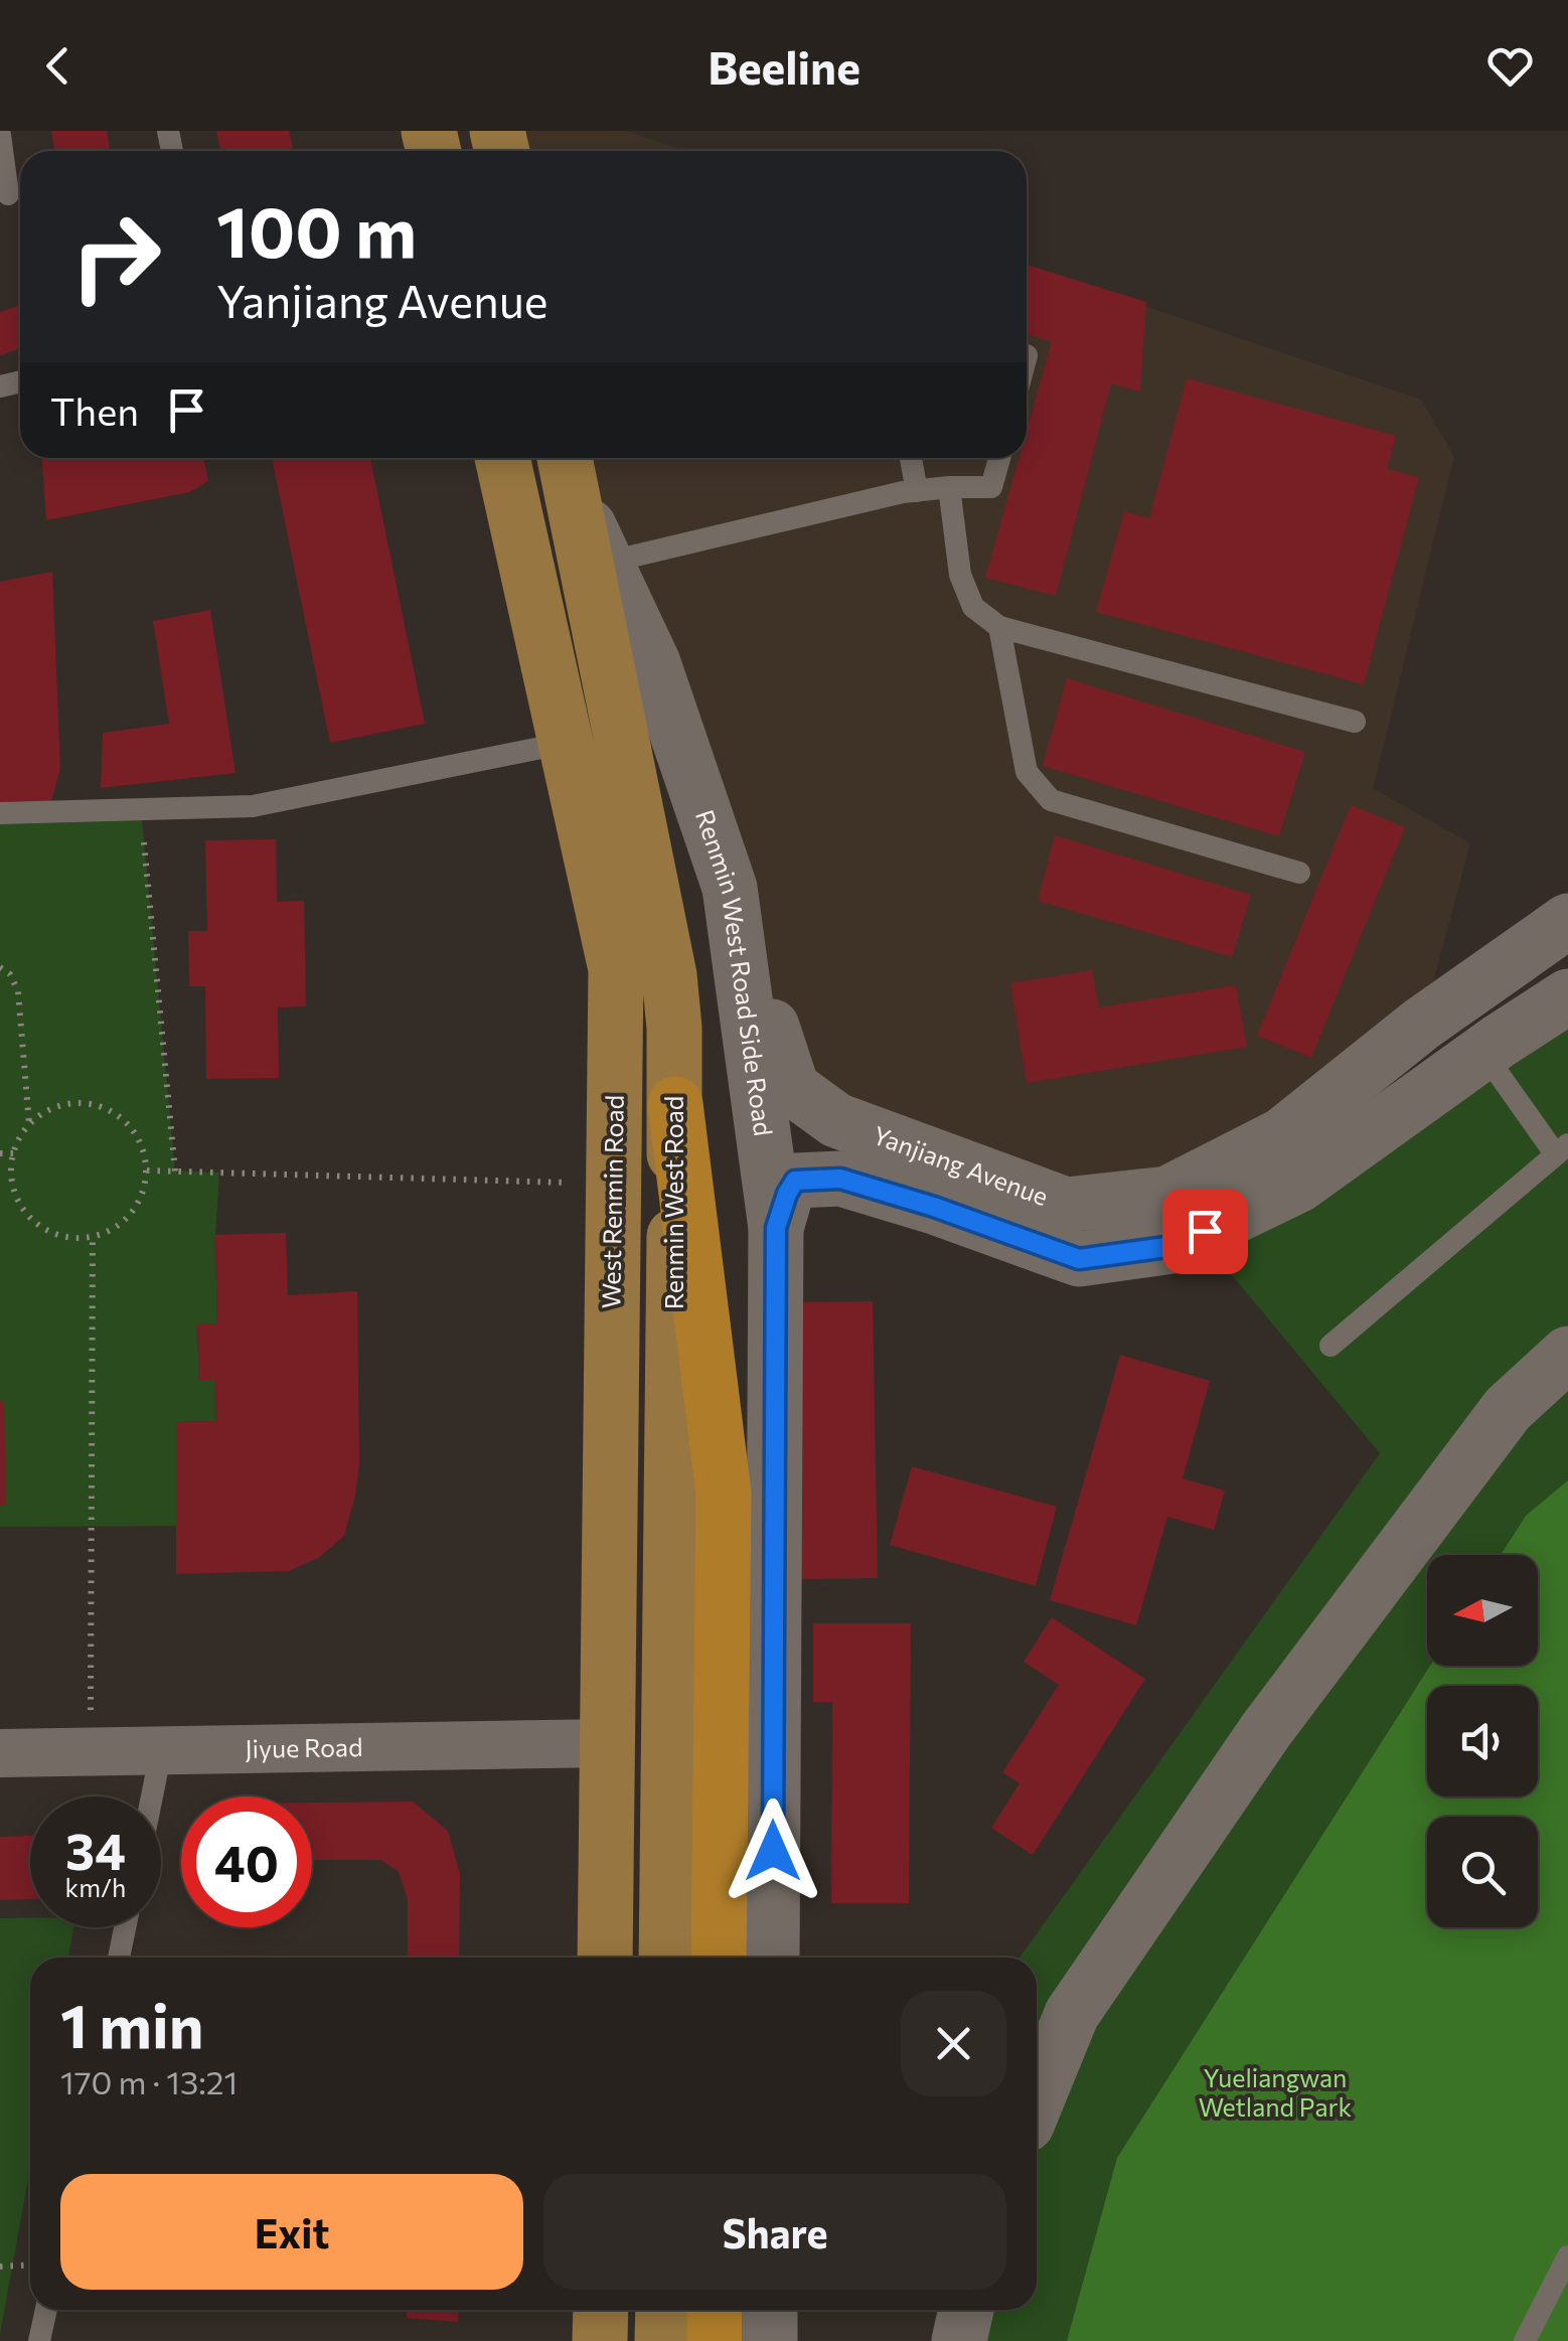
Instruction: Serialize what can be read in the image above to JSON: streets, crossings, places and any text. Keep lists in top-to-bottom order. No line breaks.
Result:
{"streets":{"main road":["West Renmin Road","Renmin West Road"],"street":["Renmin West Road Side Road","Yanjiang Avenue","Jiyue Road"]},"crossings":[["Renmin West Road Side Road","Yanjiang Avenue"],["Renmin West Road Side Road","Renmin West Road"],["West Renmin Road","Jiyue Road"]],"parks":["Yueliangwan Wetland Park"],"north":"left","page":{"header":"Beeline","turn":["100 m","Yanjiang Avenue"],"then":"Then","speed":"34 km/h","limit":"40","heading":["1 min","170 m · 13:21"],"buttons":["Exit","Share"]}}
